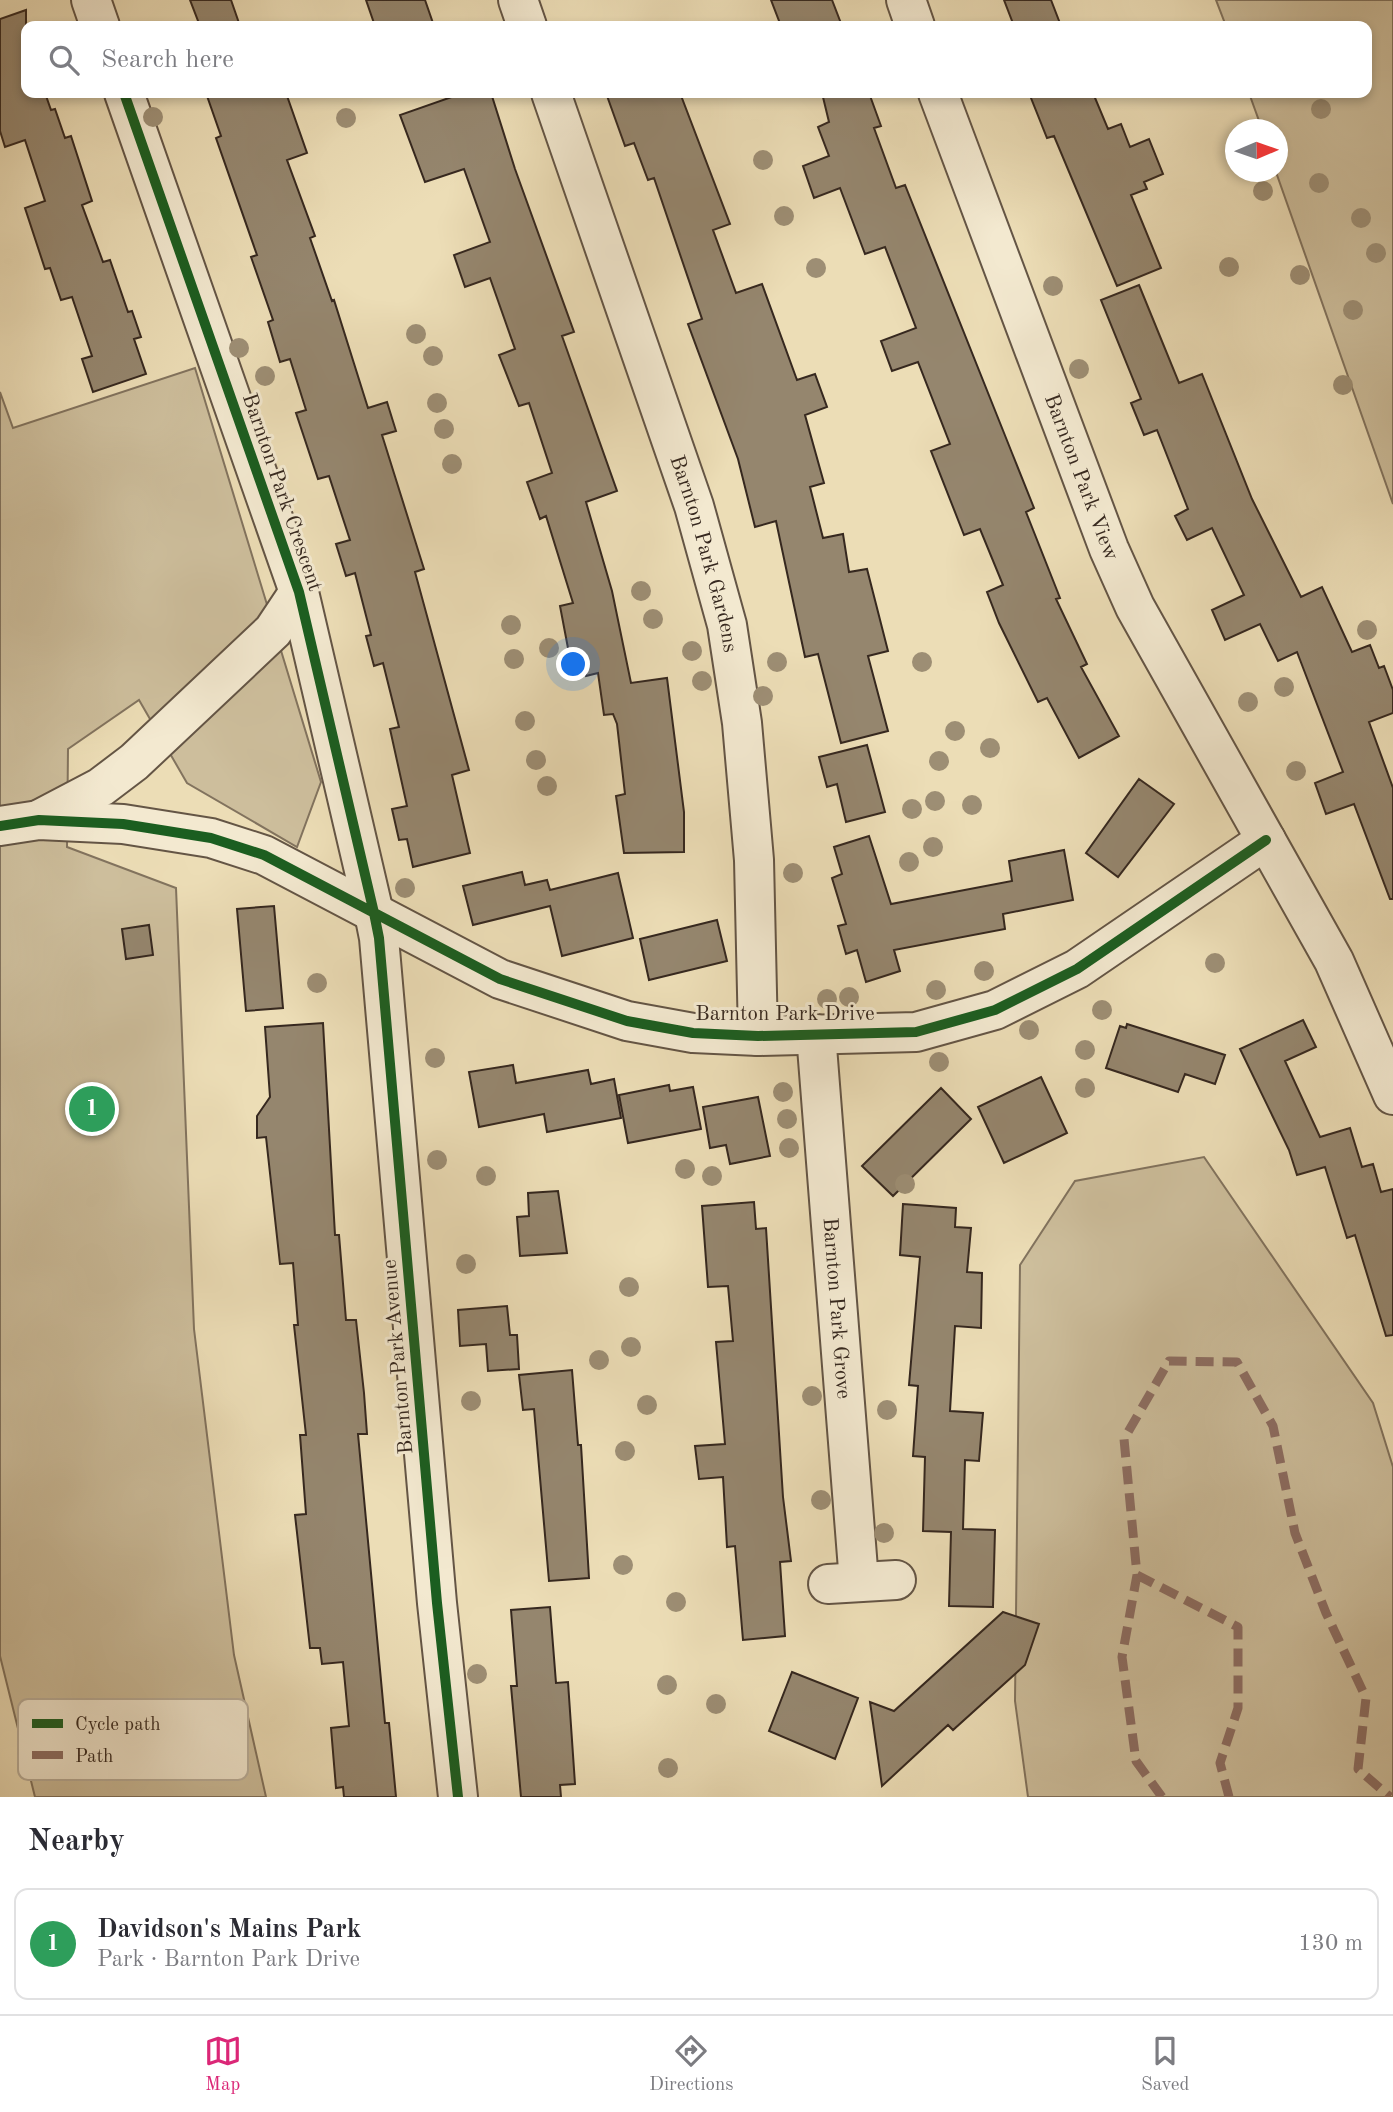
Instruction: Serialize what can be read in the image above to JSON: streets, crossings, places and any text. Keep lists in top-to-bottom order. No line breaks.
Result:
{"streets":{"street":["Barnton Park View","Barnton Park Crescent","Barnton Park Gardens","Barnton Park Drive","Barnton Park Grove","Barnton Park Avenue"]},"crossings":[["Barnton Park View","Barnton Park Drive"],["Barnton Park Crescent","Barnton Park Drive"],["Barnton Park Crescent","Barnton Park Avenue"],["Barnton Park Gardens","Barnton Park Drive"],["Barnton Park Drive","Barnton Park Grove"],["Barnton Park Drive","Barnton Park Avenue"]],"legend":["Cycle path","Path"],"north":"right","page":{"search":"Search here","pins":"1","heading":"Nearby","list":[{"mark":"1","name":"Davidson's Mains Park","note":"Park · Barnton Park Drive","value":"130 m"}],"nav":["Map","Directions","Saved"]}}
